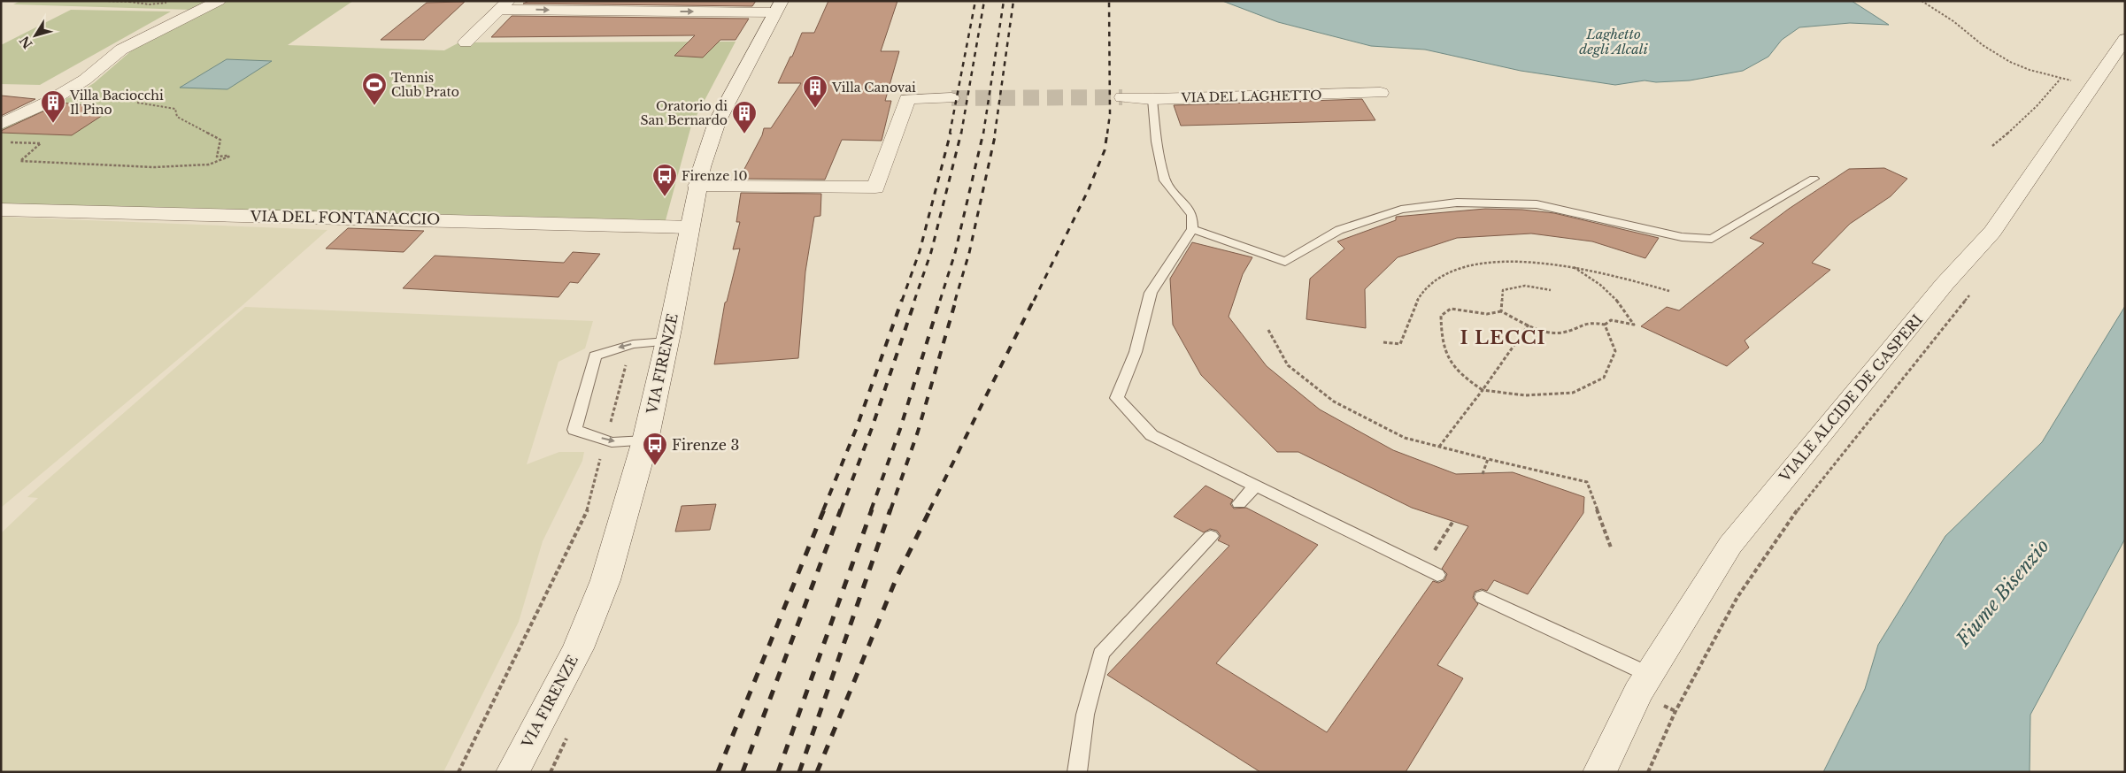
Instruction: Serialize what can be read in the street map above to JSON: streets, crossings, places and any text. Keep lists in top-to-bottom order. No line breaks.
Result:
{"streets":{"street":["VIA DEL LAGHETTO","VIA DEL FONTANACCIO","VIA FIRENZE","VIALE ALCIDE DE GASPERI"]},"crossings":[["VIA DEL FONTANACCIO","VIA FIRENZE"]],"districts":["I LECCI"],"water":["Laghetto degli Alcali","Fiume Bisenzio"],"places":{"sports":["Tennis Club Prato"],"building":["Villa Canovai","Villa Baciocchi Il Pino","Oratorio di San Bernardo"],"bus stop":["Firenze 10","Firenze 3"]},"north":"bottom left"}
